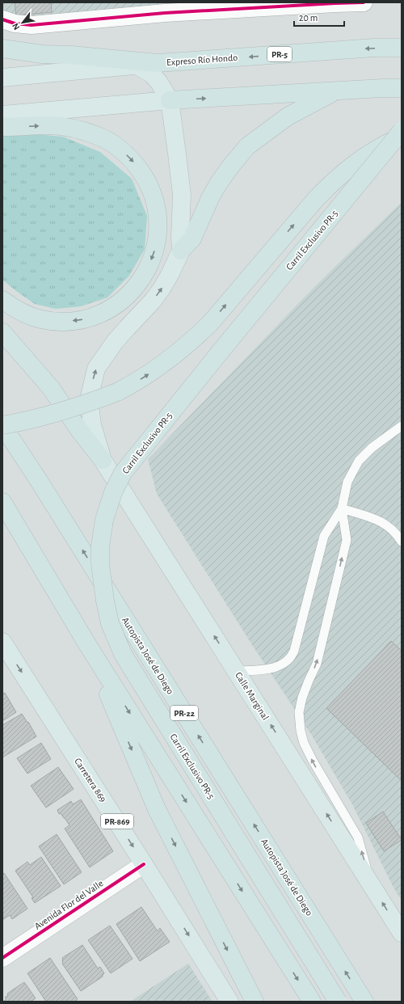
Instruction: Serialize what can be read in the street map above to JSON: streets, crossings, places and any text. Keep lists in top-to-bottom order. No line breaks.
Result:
{"streets":{"highway":["PR-5","Expreso Río Hondo","Carril Exclusivo PR-5","Autopista José de Diego","Calle Marginal","PR-22","Carretera 869","PR-869"],"street":["Avenida Flor del Valle"]},"crossings":[["Carretera 869","Avenida Flor del Valle"]],"scale_bar":"20 m","north":"bottom left"}
